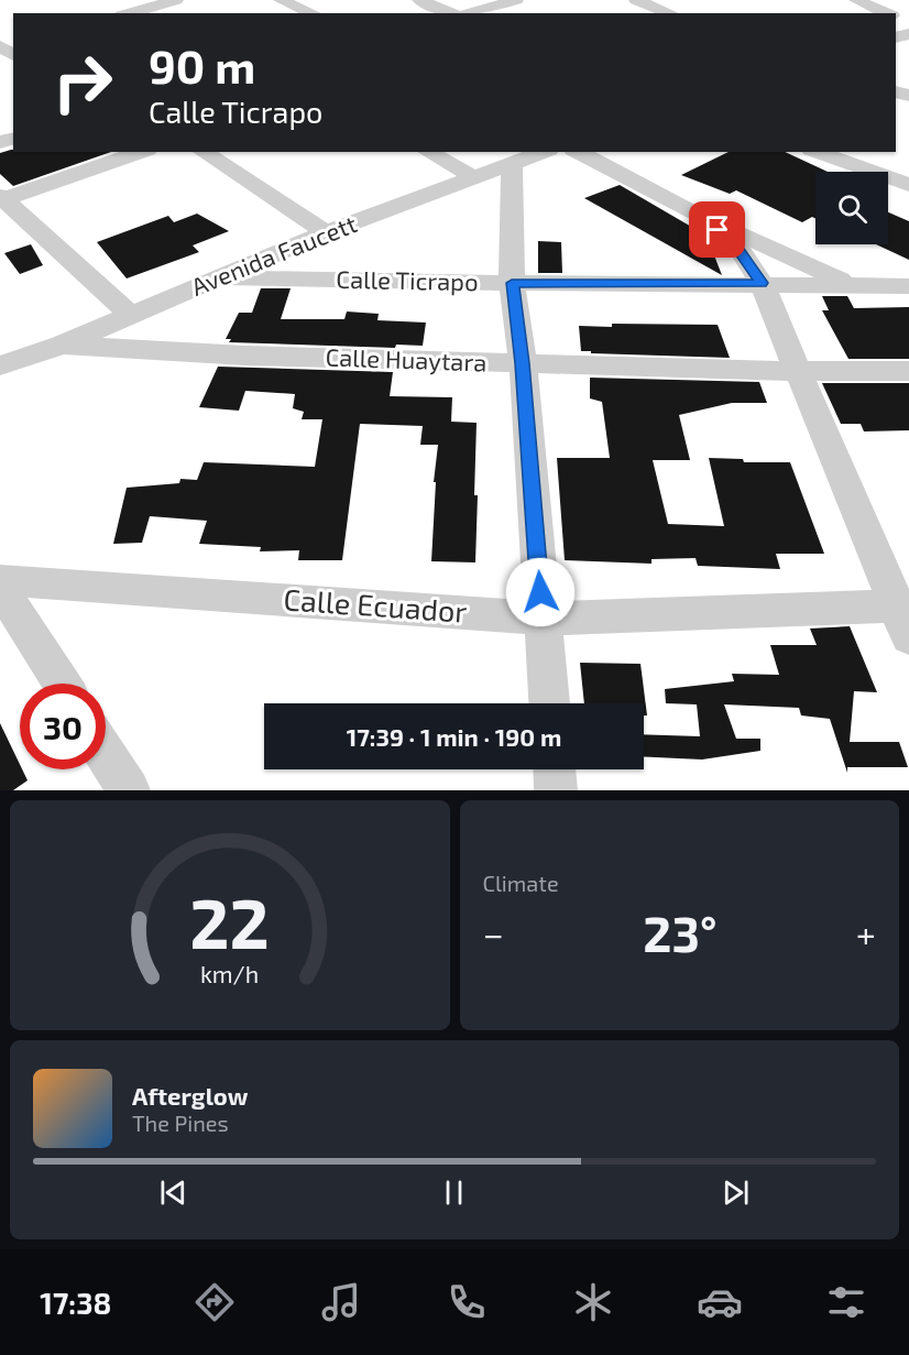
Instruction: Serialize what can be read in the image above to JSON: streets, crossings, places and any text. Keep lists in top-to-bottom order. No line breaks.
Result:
{"streets":{"street":["Avenida Faucett","Calle Ticrapo","Calle Huaytara","Calle Ecuador"]},"crossings":[["Avenida Faucett","Calle Ticrapo"],["Avenida Faucett","Calle Huaytara"]],"page":{"turn":["90 m","Calle Ticrapo"],"limit":"30","trip":"17:39 · 1 min · 190 m","tile":"Climate","heat":["−","23°","+"],"song":["Afterglow","The Pines"],"tabs":"17:38","gauge":["22","km/h"]}}
